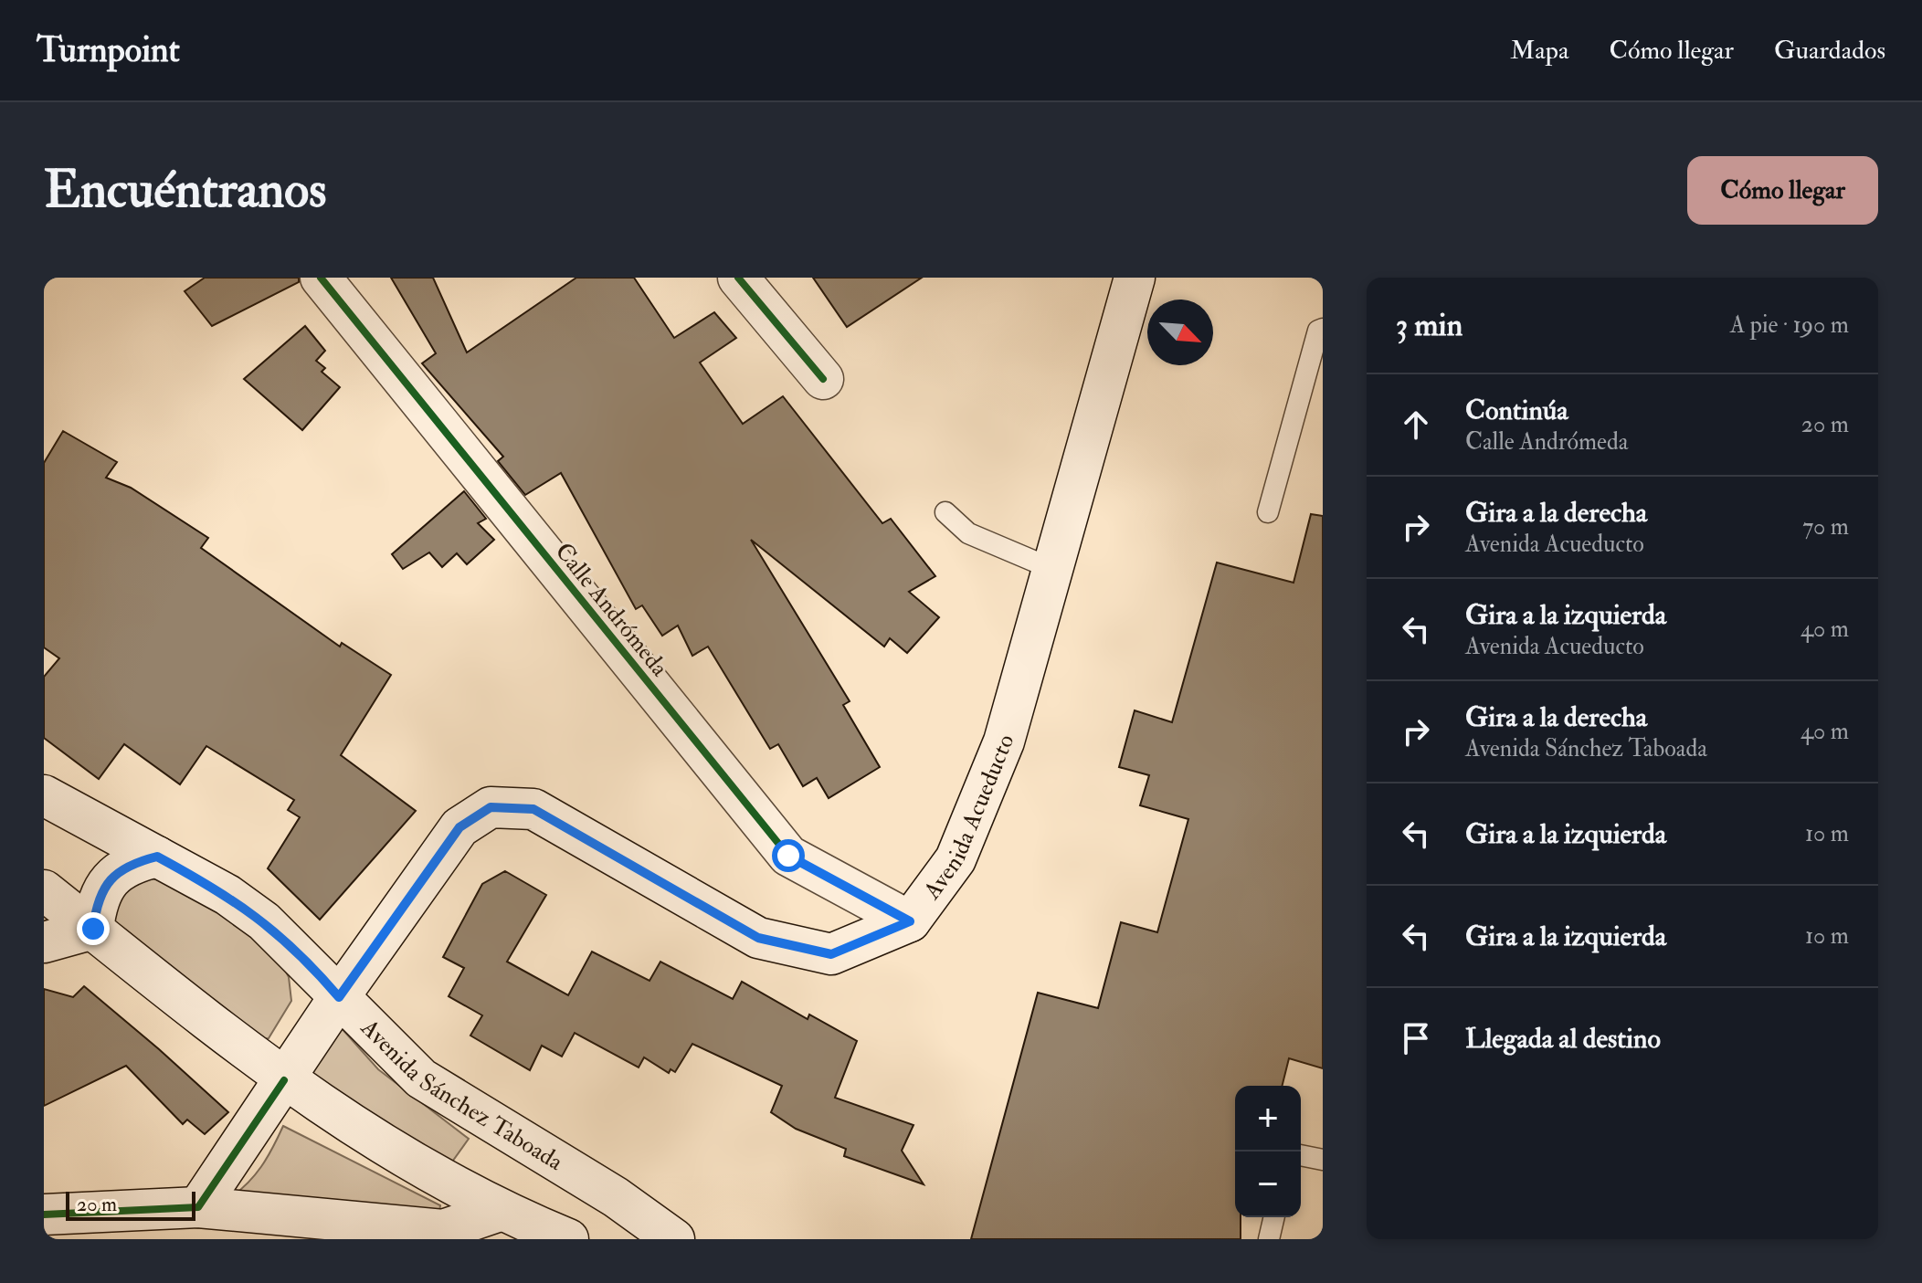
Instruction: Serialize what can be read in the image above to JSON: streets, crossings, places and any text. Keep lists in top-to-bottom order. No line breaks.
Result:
{"streets":{"main road":["Calle Andrómeda","Avenida Acueducto","Avenida Sánchez Taboada"]},"crossings":[["Calle Andrómeda","Avenida Acueducto"],["Avenida Acueducto","Avenida Sánchez Taboada"]],"scale_bar":"20 m","north":"bottom right","page":{"header":"Turnpoint","nav":["Mapa","Cómo llegar","Guardados"],"buttons":"Cómo llegar","title":"Encuéntranos","heading":["3 min","A pie · 190 m"],"list":[["Continúa","Calle Andrómeda","20 m"],["Gira a la derecha","Avenida Acueducto","70 m"],["Gira a la izquierda","Avenida Acueducto","40 m"],["Gira a la derecha","Avenida Sánchez Taboada","40 m"],["Gira a la izquierda","10 m"],["Gira a la izquierda","10 m"],"Llegada al destino"],"map_buttons":["+","−"],"scale":"20 m"}}
